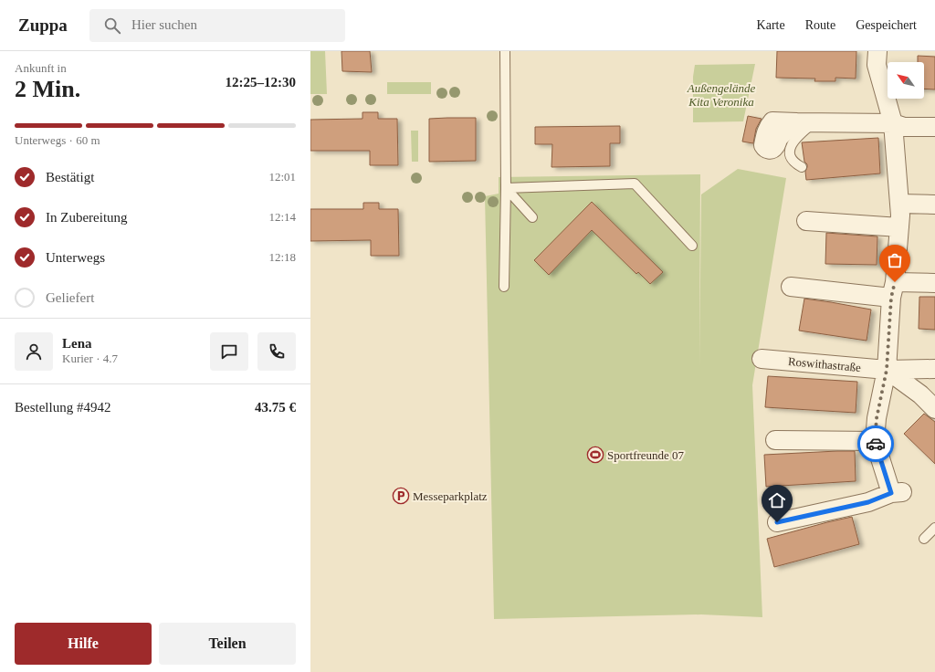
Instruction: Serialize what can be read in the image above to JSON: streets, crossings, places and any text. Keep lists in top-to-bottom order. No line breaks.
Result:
{"streets":{"street":["Roswithastraße"]},"parks":["Außengelände Kita Veronika"],"places":{"sports":["Sportfreunde 07"],"parking":["Messeparkplatz"]},"north":"top left","page":{"header":"Zuppa","search":"Hier suchen","nav":["Karte","Route","Gespeichert"],"heading":["2 Min.","Ankunft in","12:25–12:30"],"panel":["Lena","Kurier · 4.7","Bestellung #4942","43.75 €"],"bar":"Unterwegs · 60 m","list":[["Bestätigt","12:01"],["In Zubereitung","12:14"],["Unterwegs","12:18"],"Geliefert"],"buttons":["Hilfe","Teilen"]}}
